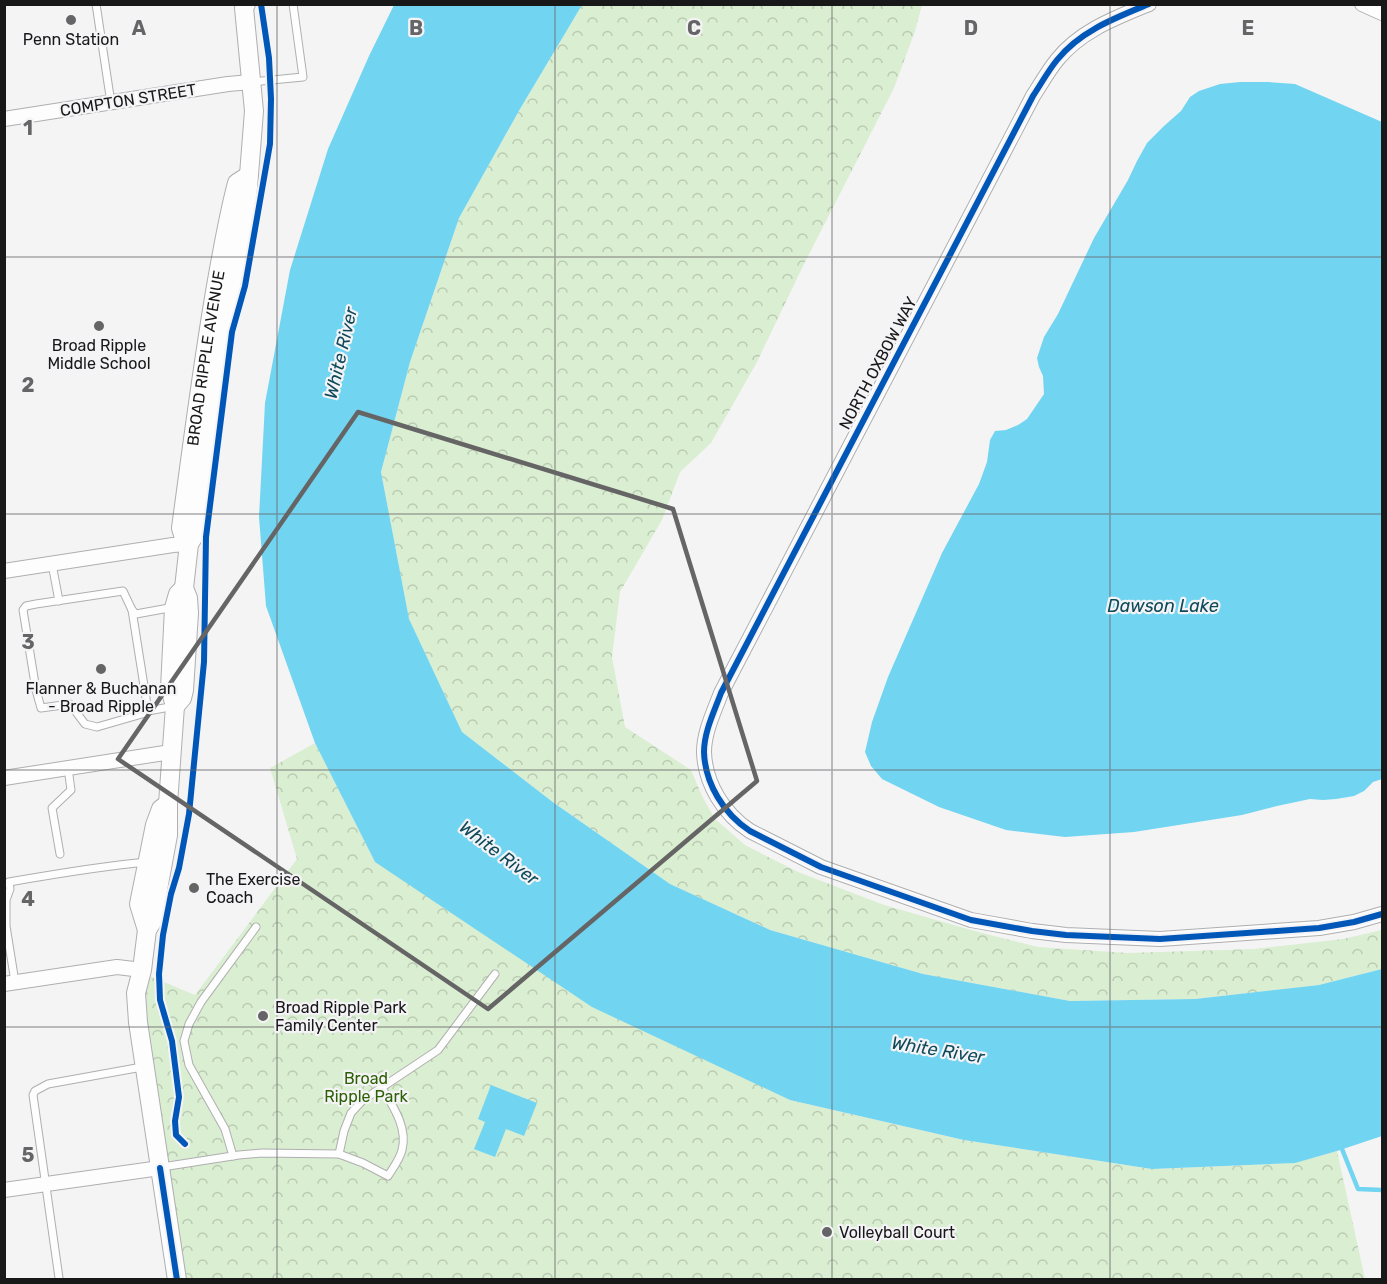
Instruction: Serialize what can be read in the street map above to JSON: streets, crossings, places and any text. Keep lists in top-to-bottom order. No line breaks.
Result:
{"streets":{"street":["COMPTON STREET","BROAD RIPPLE AVENUE","NORTH OXBOW WAY"]},"crossings":[["COMPTON STREET","BROAD RIPPLE AVENUE"]],"water":["White River","Dawson Lake"],"parks":["Broad Ripple Park"],"places":["Penn Station","Broad Ripple Middle School","Flanner & Buchanan - Broad Ripple","The Exercise Coach","Broad Ripple Park Family Center","Volleyball Court"],"grid":{"columns":["A","B","C","D","E"],"rows":["1","2","3","4","5"]}}
